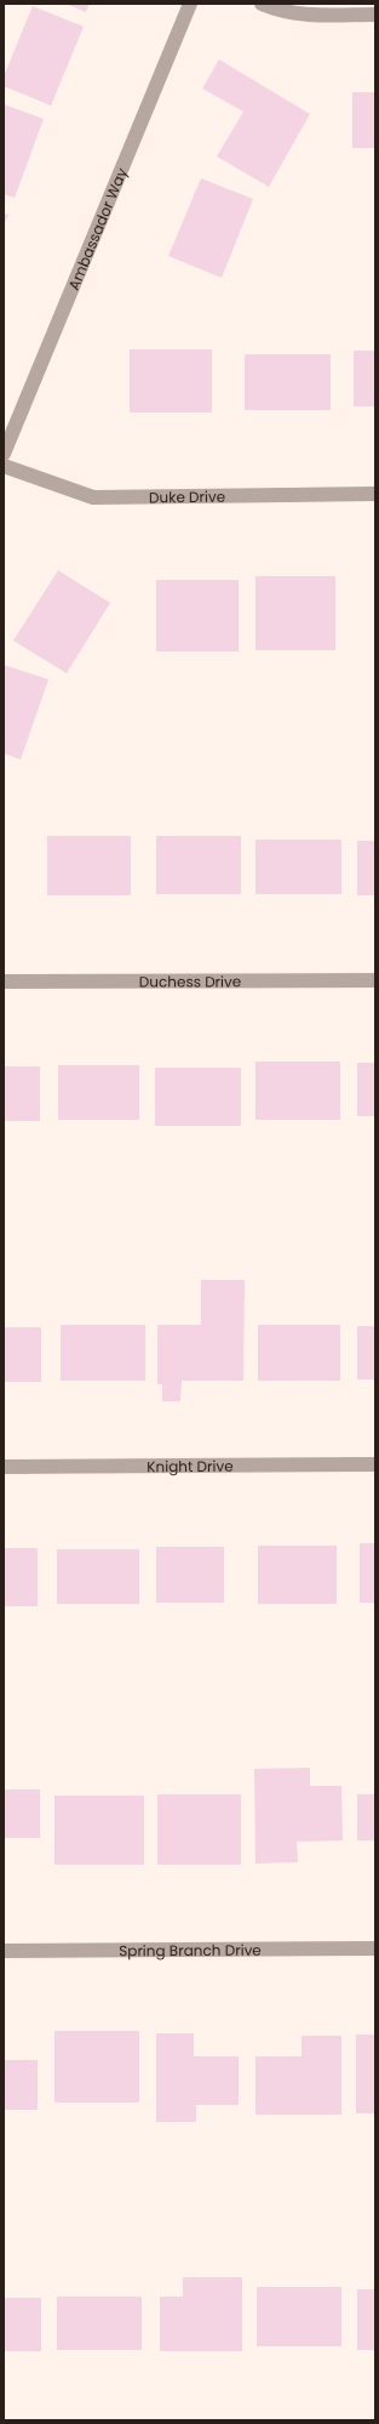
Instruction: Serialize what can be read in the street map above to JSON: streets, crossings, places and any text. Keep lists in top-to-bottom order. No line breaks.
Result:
{"streets":{"street":["Ambassador Way","Duke Drive","Duchess Drive","Knight Drive","Spring Branch Drive"]}}
